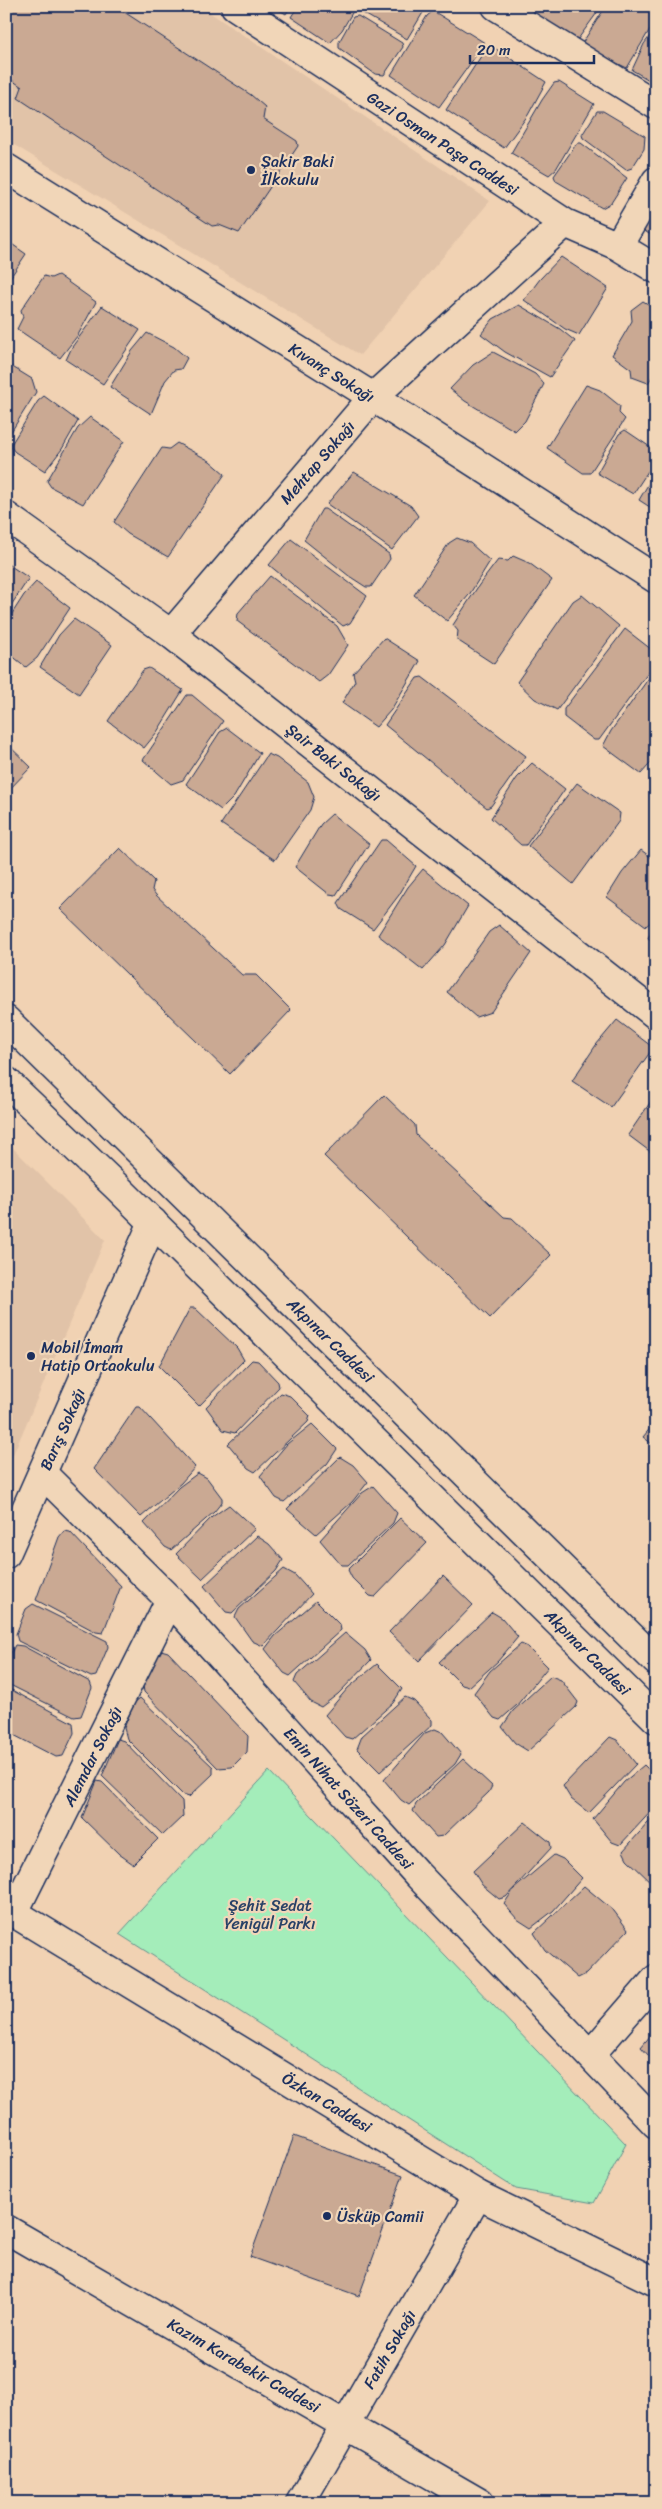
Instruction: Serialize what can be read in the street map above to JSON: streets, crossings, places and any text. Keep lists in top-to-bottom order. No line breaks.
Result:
{"streets":{"street":["Gazi Osman Paşa Caddesi","Kıvanç Sokağı","Mehtap Sokağı","Şair Baki Sokağı","Akpınar Caddesi","Barış Sokağı","Alemdar Sokağı","Emin Nihat Sözeri Caddesi","Özkan Caddesi","Fatih Sokağı","Kazım Karabekir Caddesi"]},"crossings":[["Gazi Osman Paşa Caddesi","Mehtap Sokağı"],["Kıvanç Sokağı","Mehtap Sokağı"],["Mehtap Sokağı","Şair Baki Sokağı"],["Akpınar Caddesi","Barış Sokağı"],["Barış Sokağı","Emin Nihat Sözeri Caddesi"],["Alemdar Sokağı","Emin Nihat Sözeri Caddesi"],["Alemdar Sokağı","Özkan Caddesi"],["Özkan Caddesi","Fatih Sokağı"],["Fatih Sokağı","Kazım Karabekir Caddesi"]],"parks":["Şehit Sedat Yenigül Parkı"],"places":["Şakir Baki İlkokulu","Mobil İmam Hatip Ortaokulu","Üsküp Camii"],"scale_bar":"20 m"}
